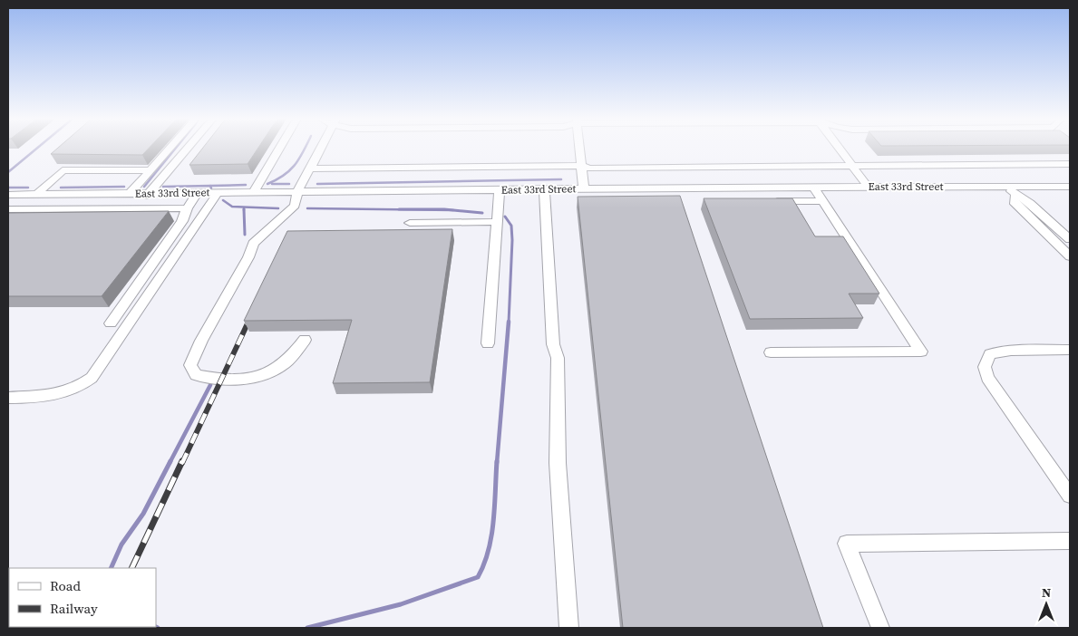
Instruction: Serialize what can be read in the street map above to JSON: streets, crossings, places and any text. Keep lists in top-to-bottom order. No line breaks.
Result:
{"streets":{"street":["East 33rd Street"]},"legend":["Road","Railway"],"north":"top"}
